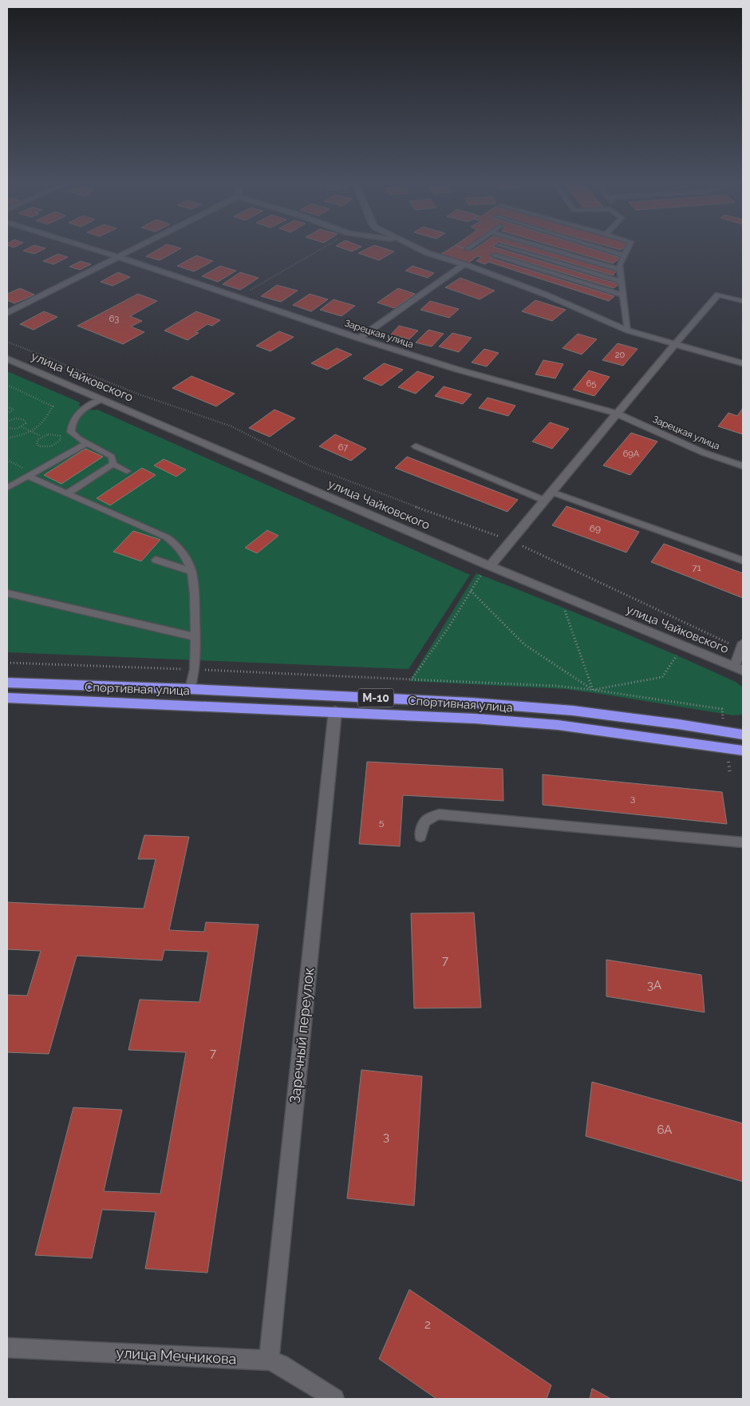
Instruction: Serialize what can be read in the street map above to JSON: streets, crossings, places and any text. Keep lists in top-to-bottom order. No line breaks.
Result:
{"streets":{"highway":["Спортивная улица","М-10"],"street":["Зарецкая улица","улица Чайковского","Заречный переулок","улица Мечникова"]},"crossings":[["Спортивная улица","Заречный переулок"],["Заречный переулок","улица Мечникова"]],"house_numbers":["63","20","65","67","69А","69","71","3","5","7","3А","7","6А","3","2"]}
